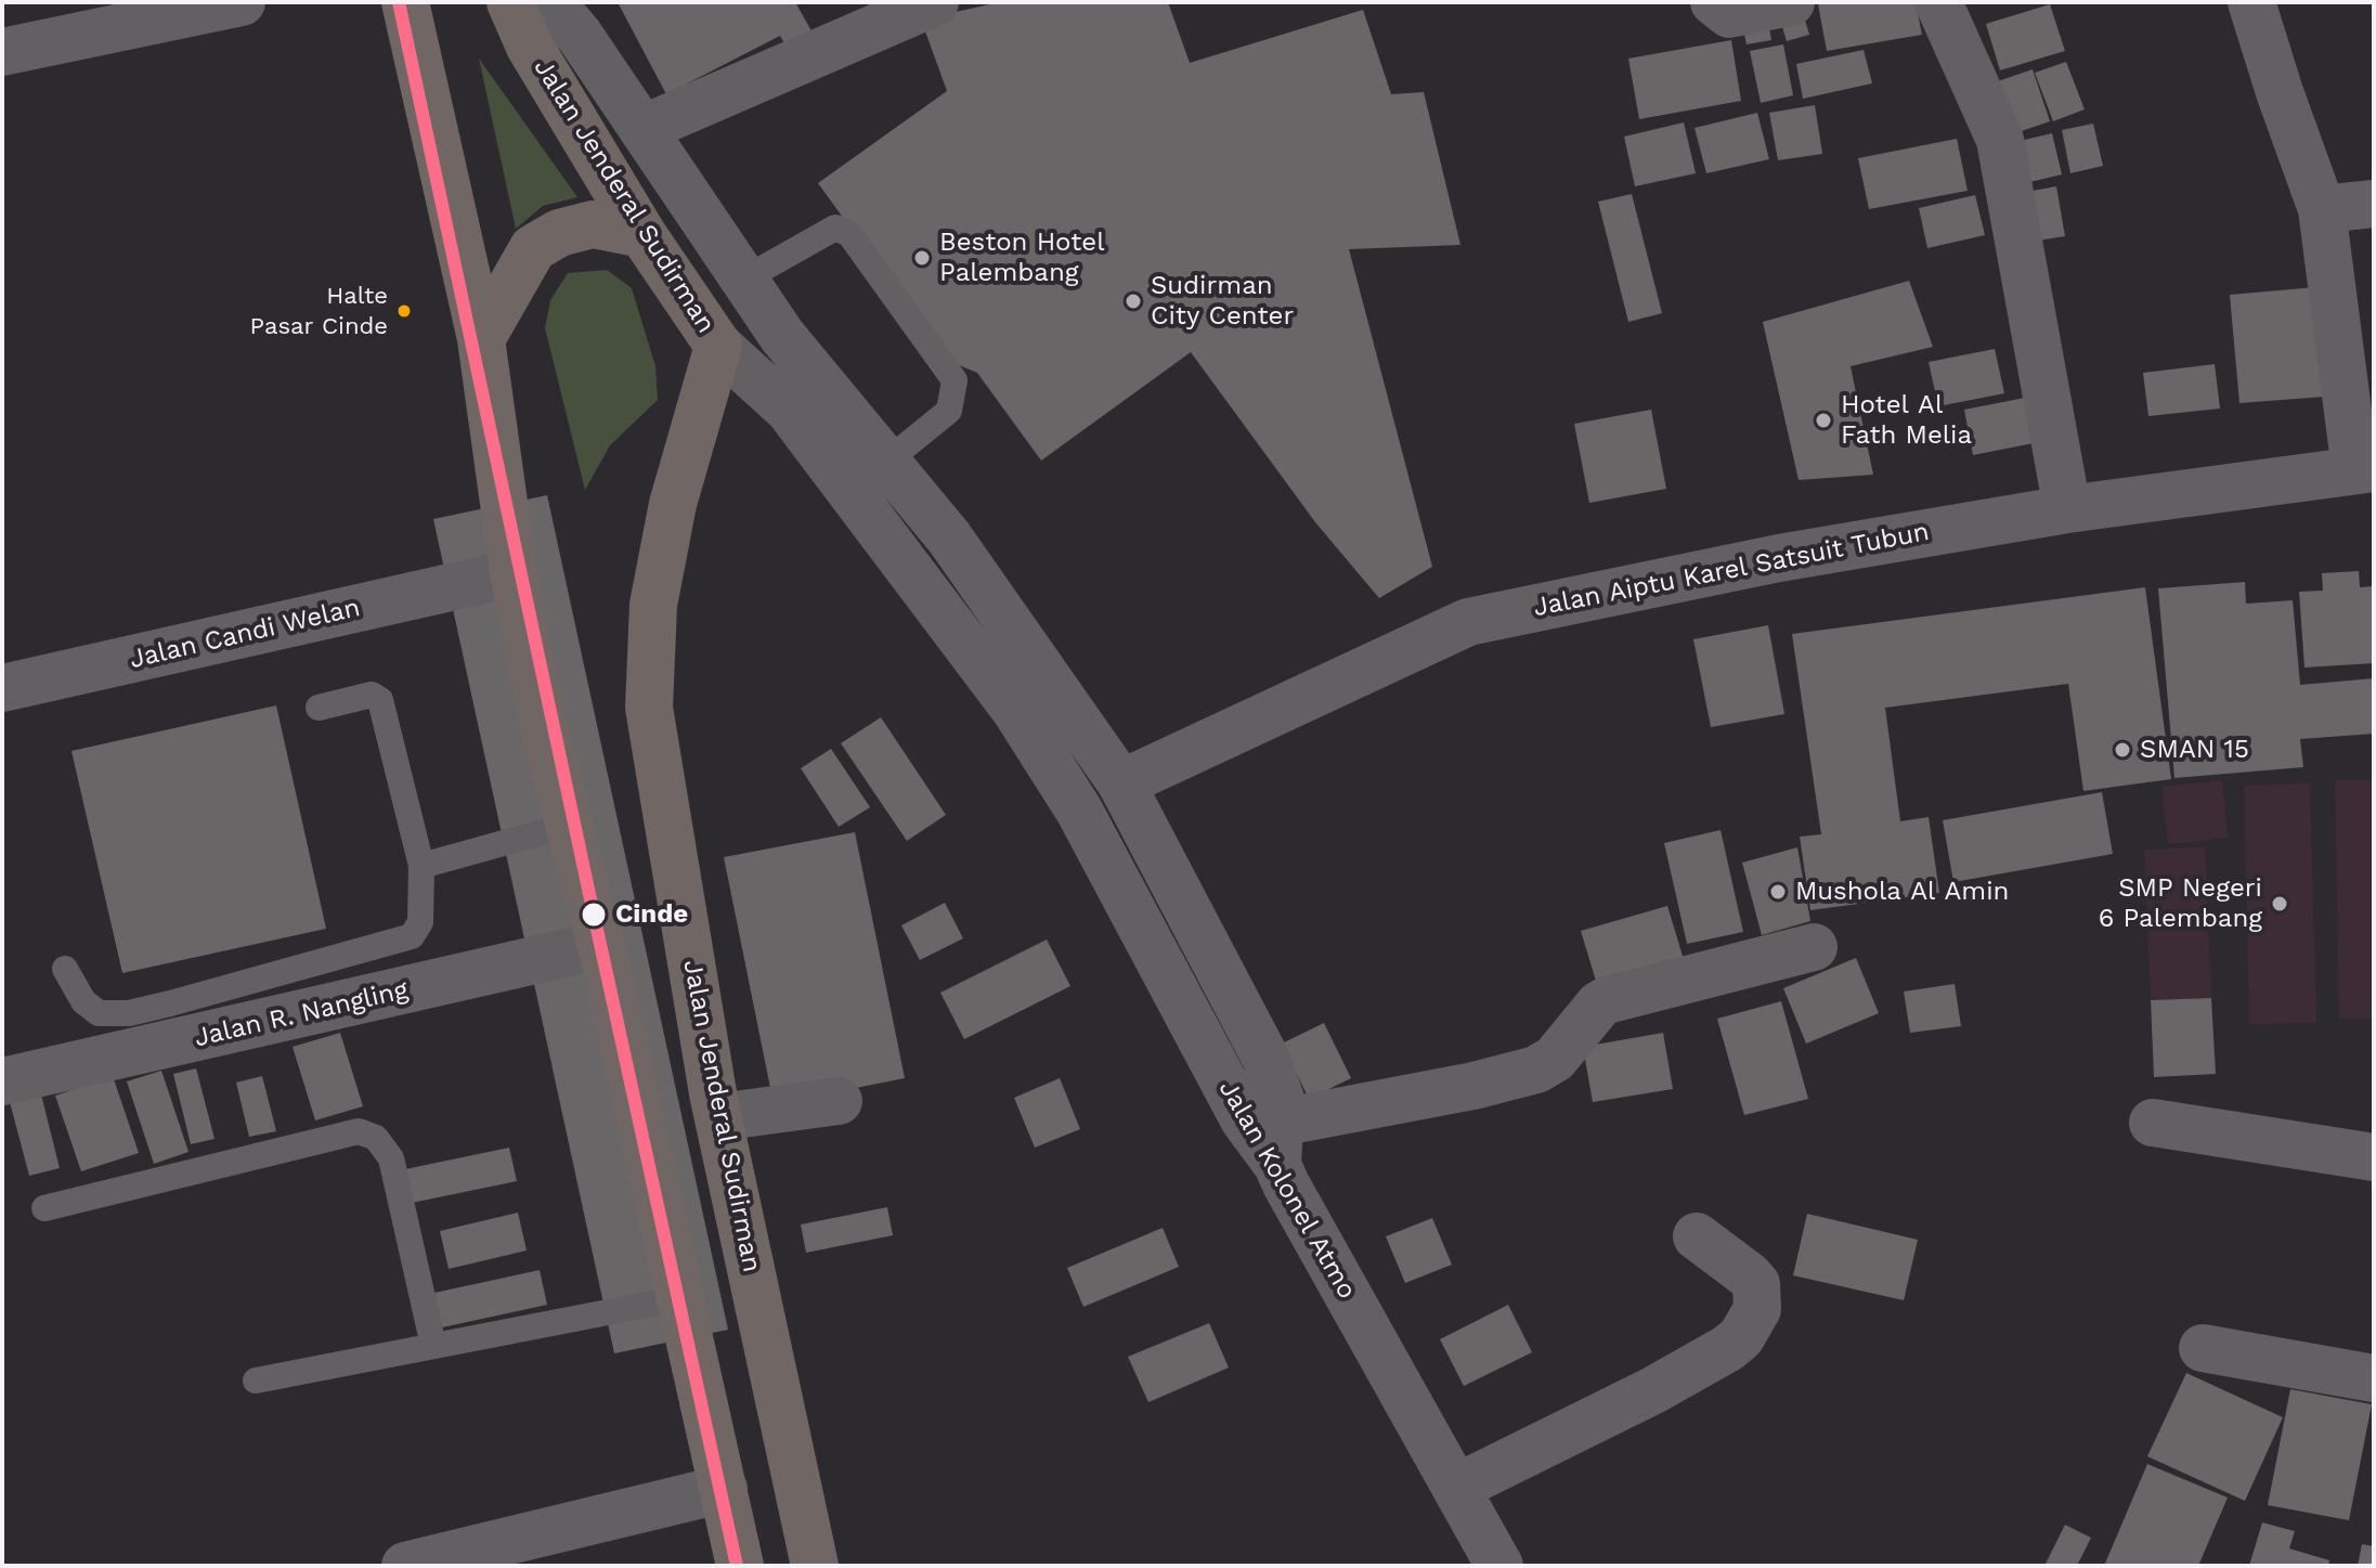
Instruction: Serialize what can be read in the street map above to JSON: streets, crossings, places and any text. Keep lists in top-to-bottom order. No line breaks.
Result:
{"streets":{"highway":["Jalan Jenderal Sudirman"],"street":["Jalan Aiptu Karel Satsuit Tubun","Jalan Candi Welan","Jalan R. Nangling","Jalan Kolonel Atmo"]},"crossings":[["Jalan Jenderal Sudirman","Jalan Kolonel Atmo"]],"places":["Beston Hotel Palembang","Sudirman City Center","Halte Pasar Cinde","Hotel Al Fath Melia","SMAN 15","Mushola Al Amin","SMP Negeri 6 Palembang","Cinde"]}
